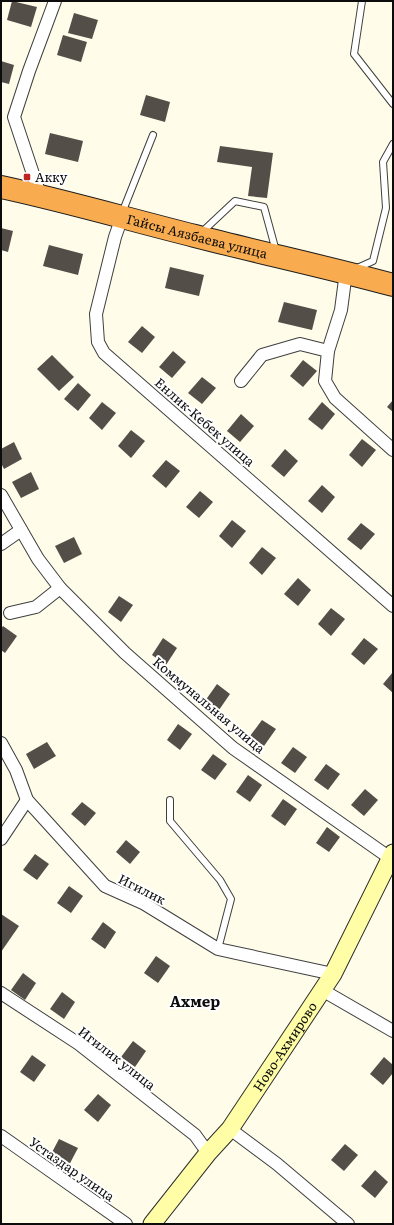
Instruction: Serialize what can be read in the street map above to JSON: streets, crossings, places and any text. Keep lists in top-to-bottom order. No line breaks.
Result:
{"streets":{"highway":["Гайсы Аязбаева улица"],"street":["Енлик-Кебек улица","Коммунальная улица","Игилик","Ново-Ахмирово","Игилик улица","Устаздар улица"]},"crossings":[["Гайсы Аязбаева улица","Енлик-Кебек улица"],["Коммунальная улица","Ново-Ахмирово"],["Игилик","Ново-Ахмирово"],["Ново-Ахмирово","Игилик улица"]],"districts":["Ахмер"],"places":{"transit":["Акку"]}}
